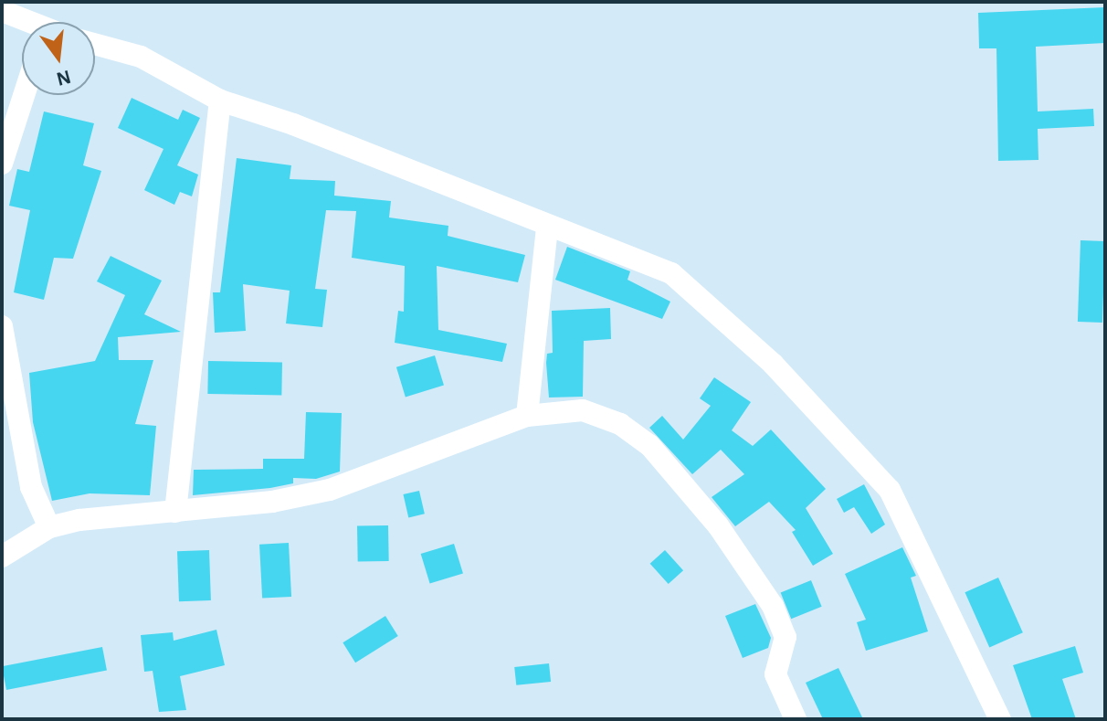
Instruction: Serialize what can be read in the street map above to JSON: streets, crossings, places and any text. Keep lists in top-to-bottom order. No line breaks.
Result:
{"north":"bottom"}
